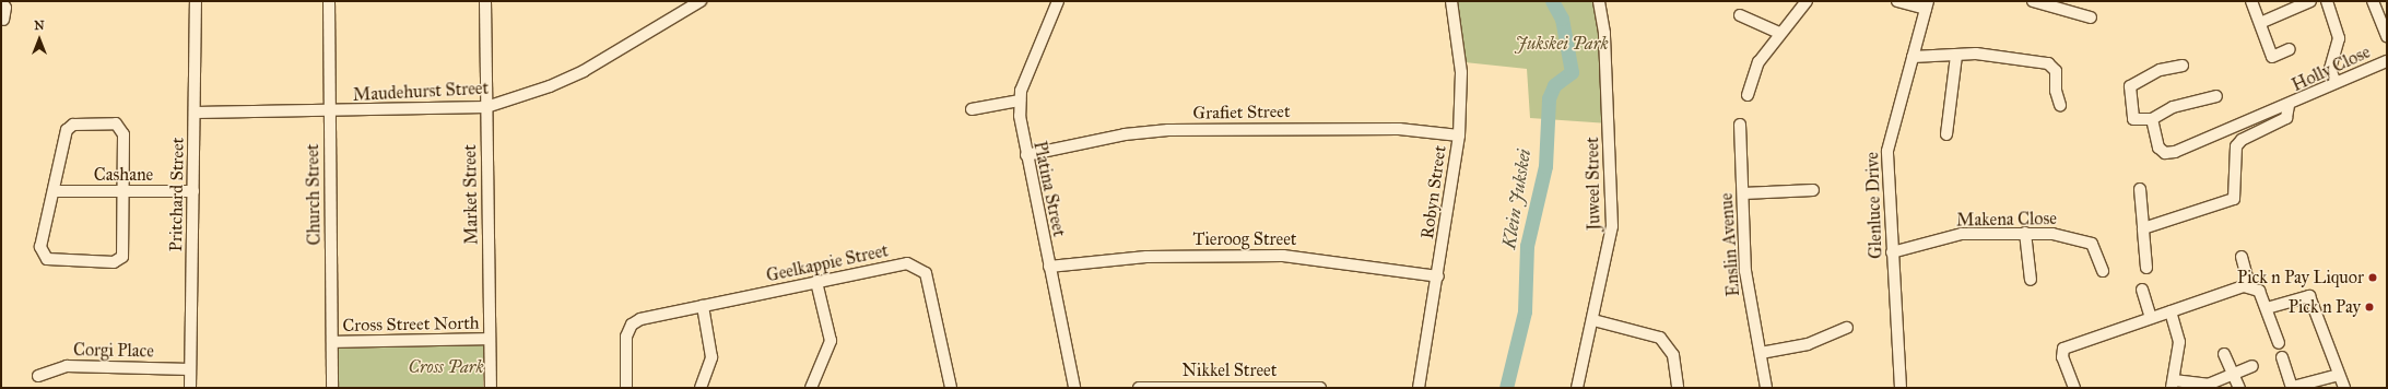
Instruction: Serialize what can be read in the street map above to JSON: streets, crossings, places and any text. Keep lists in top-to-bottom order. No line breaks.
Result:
{"streets":{"street":["Holly Close","Maudehurst Street","Grafiet Street","Cashane","Juweel Street","Platina Street","Robyn Street","Pritchard Street","Church Street","Market Street","Glenluce Drive","Makena Close","Tieroog Street","Enslin Avenue","Geelkappie Street","Cross Street North","Corgi Place","Nikkel Street"]},"crossings":[["Maudehurst Street","Pritchard Street"],["Maudehurst Street","Church Street"],["Maudehurst Street","Market Street"],["Grafiet Street","Platina Street"],["Grafiet Street","Robyn Street"],["Cashane","Pritchard Street"],["Platina Street","Tieroog Street"],["Robyn Street","Tieroog Street"],["Pritchard Street","Corgi Place"],["Church Street","Cross Street North"],["Market Street","Cross Street North"],["Glenluce Drive","Makena Close"]],"water":["Klein Jukskei"],"parks":["Jukskei Park","Cross Park"],"places":["Pick n Pay Liquor","Pick n Pay"],"north":"top"}
